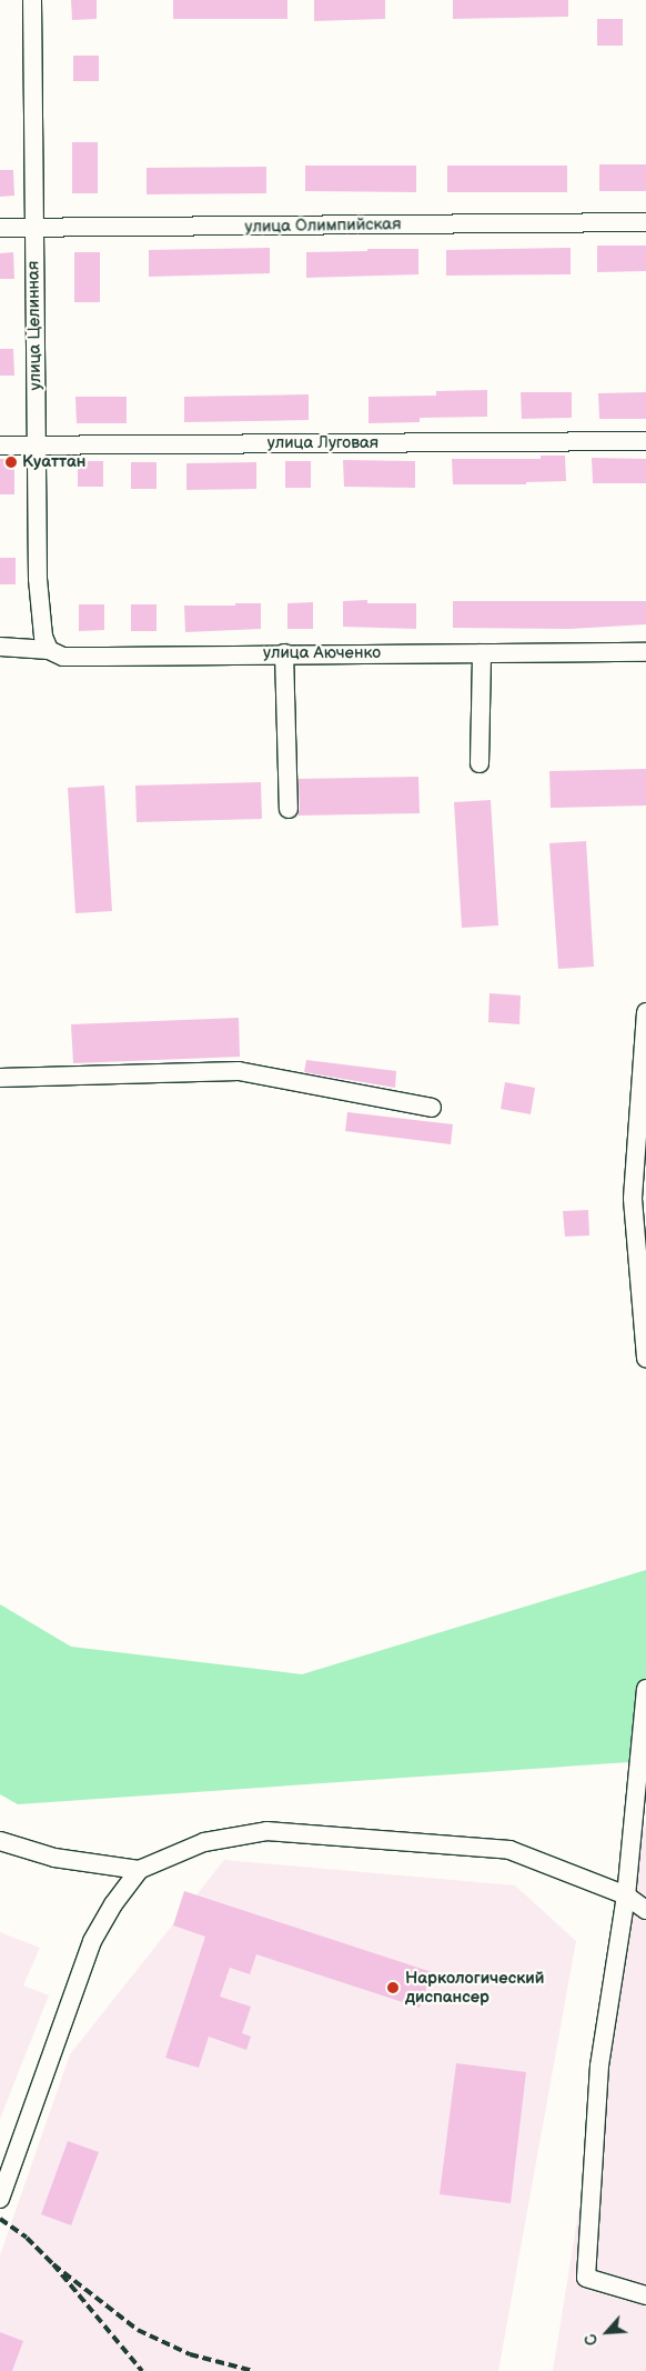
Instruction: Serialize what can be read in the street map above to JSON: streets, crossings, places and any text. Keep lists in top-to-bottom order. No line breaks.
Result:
{"streets":{"street":["улица Олимпийская","улица Целинная","улица Луговая","улица Аюченко"]},"crossings":[["улица Олимпийская","улица Целинная"],["улица Целинная","улица Луговая"],["улица Целинная","улица Аюченко"]],"places":["Куаттан","Наркологический диспансер"],"north":"bottom left"}
